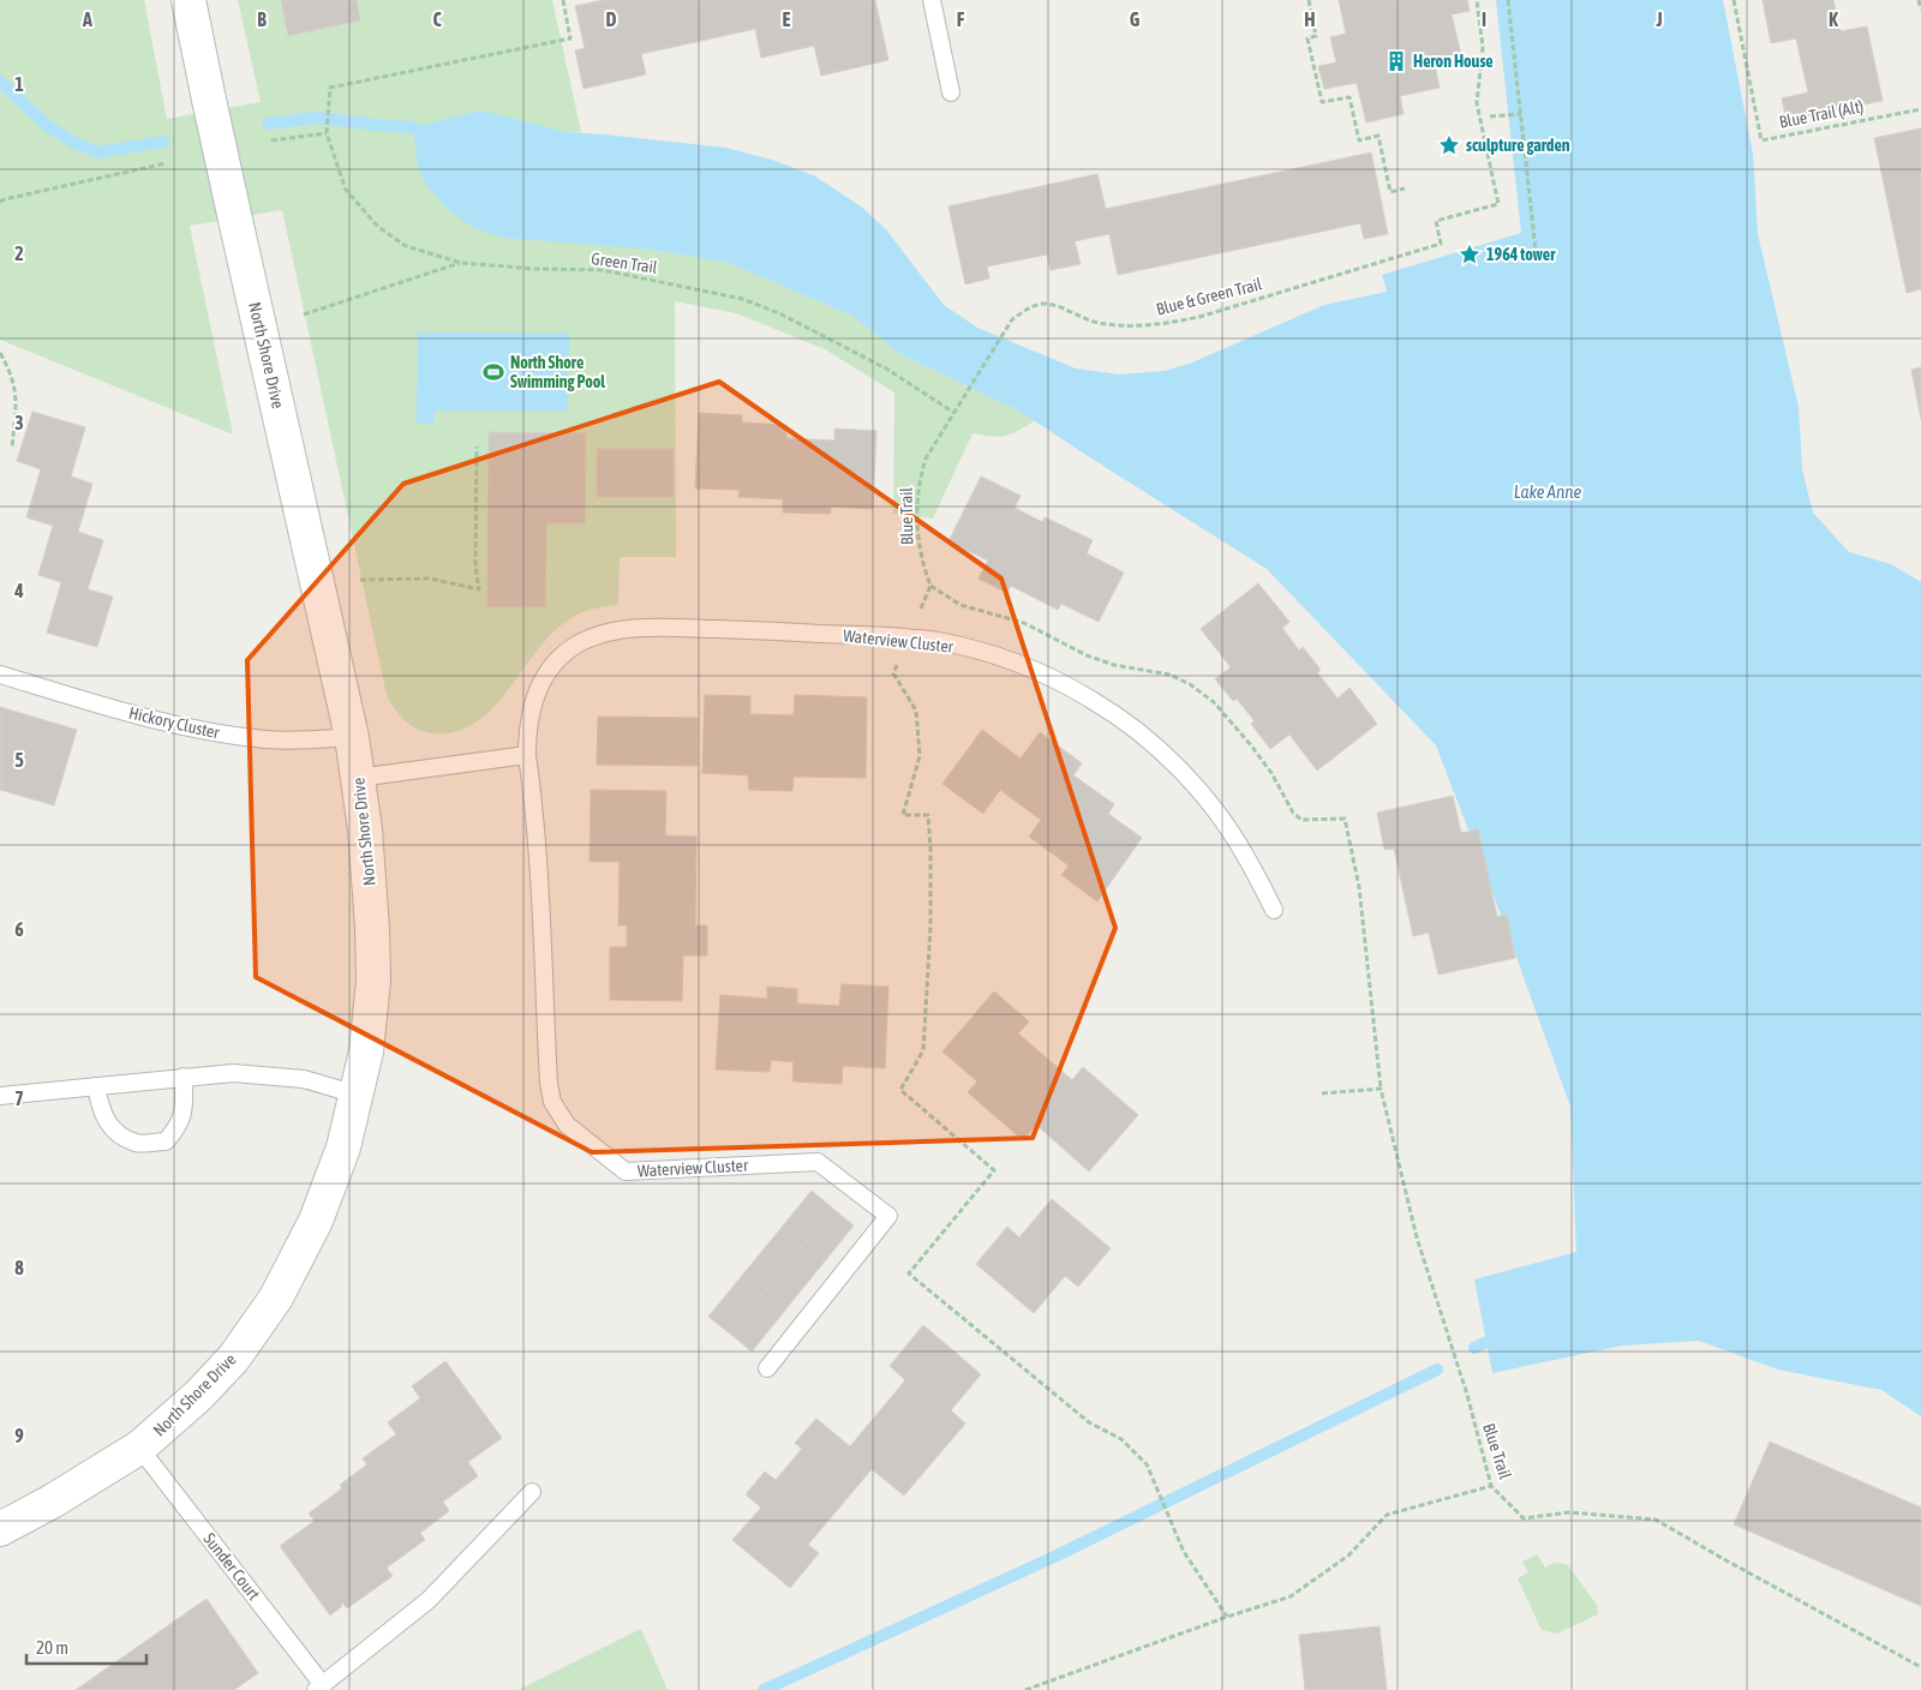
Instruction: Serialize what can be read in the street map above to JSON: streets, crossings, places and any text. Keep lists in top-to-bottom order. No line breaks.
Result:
{"streets":{"street":["North Shore Drive"],"lane":["Waterview Cluster","Hickory Cluster","Sunder Court"],"path":["Blue Trail (Alt)","Green Trail","Blue & Green Trail","Blue Trail"]},"crossings":[["Green Trail","Blue Trail"],["Blue & Green Trail","Blue Trail"],["North Shore Drive","Hickory Cluster"],["North Shore Drive","Sunder Court"],["Blue Trail","Waterview Cluster"]],"water":["Lake Anne"],"places":{"building":["Heron House"],"place":["sculpture garden","1964 tower"],"sports":["North Shore Swimming Pool"]},"scale_bar":"20 m","grid":{"columns":["A","B","C","D","E","F","G","H","I","J","K"],"rows":["1","2","3","4","5","6","7","8","9"]}}
